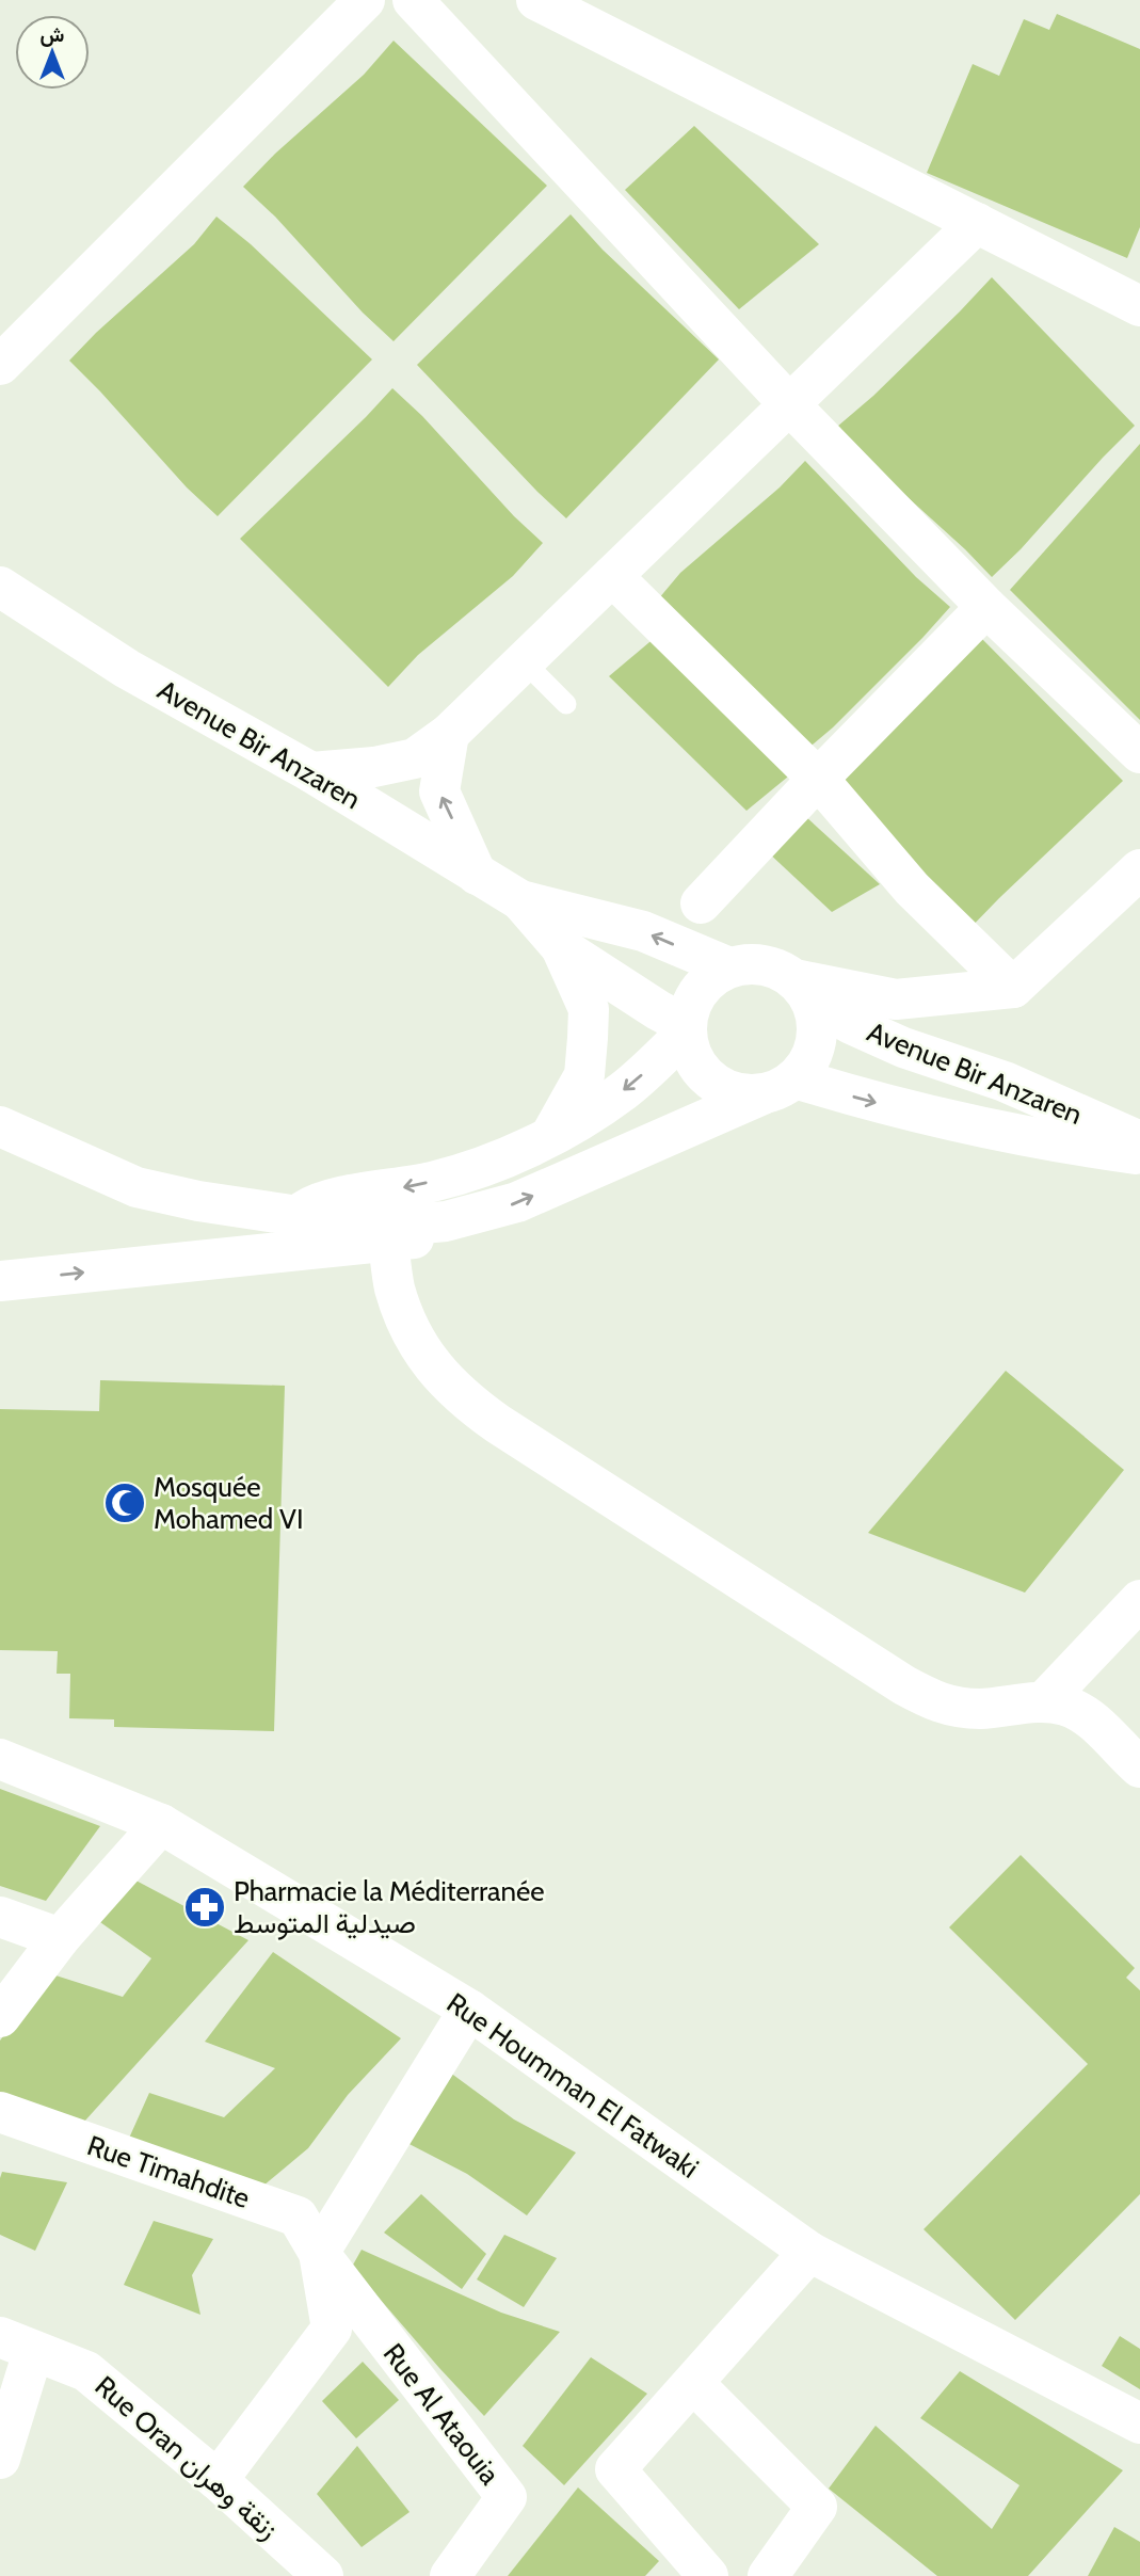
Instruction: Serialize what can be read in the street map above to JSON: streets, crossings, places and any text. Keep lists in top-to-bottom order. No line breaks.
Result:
{"streets":{"street":["Avenue Bir Anzaren","Rue Houmman El Fatwaki","Rue Timahdite","Rue Al Ataouia","Rue Oran زنقة وهران"]},"crossings":[["Rue Timahdite","Rue Al Ataouia"]],"places":{"mosque":["Mosquée Mohamed VI"],"pharmacy":["Pharmacie la Méditerranée صيدلية المتوسط"]},"north":"top"}
